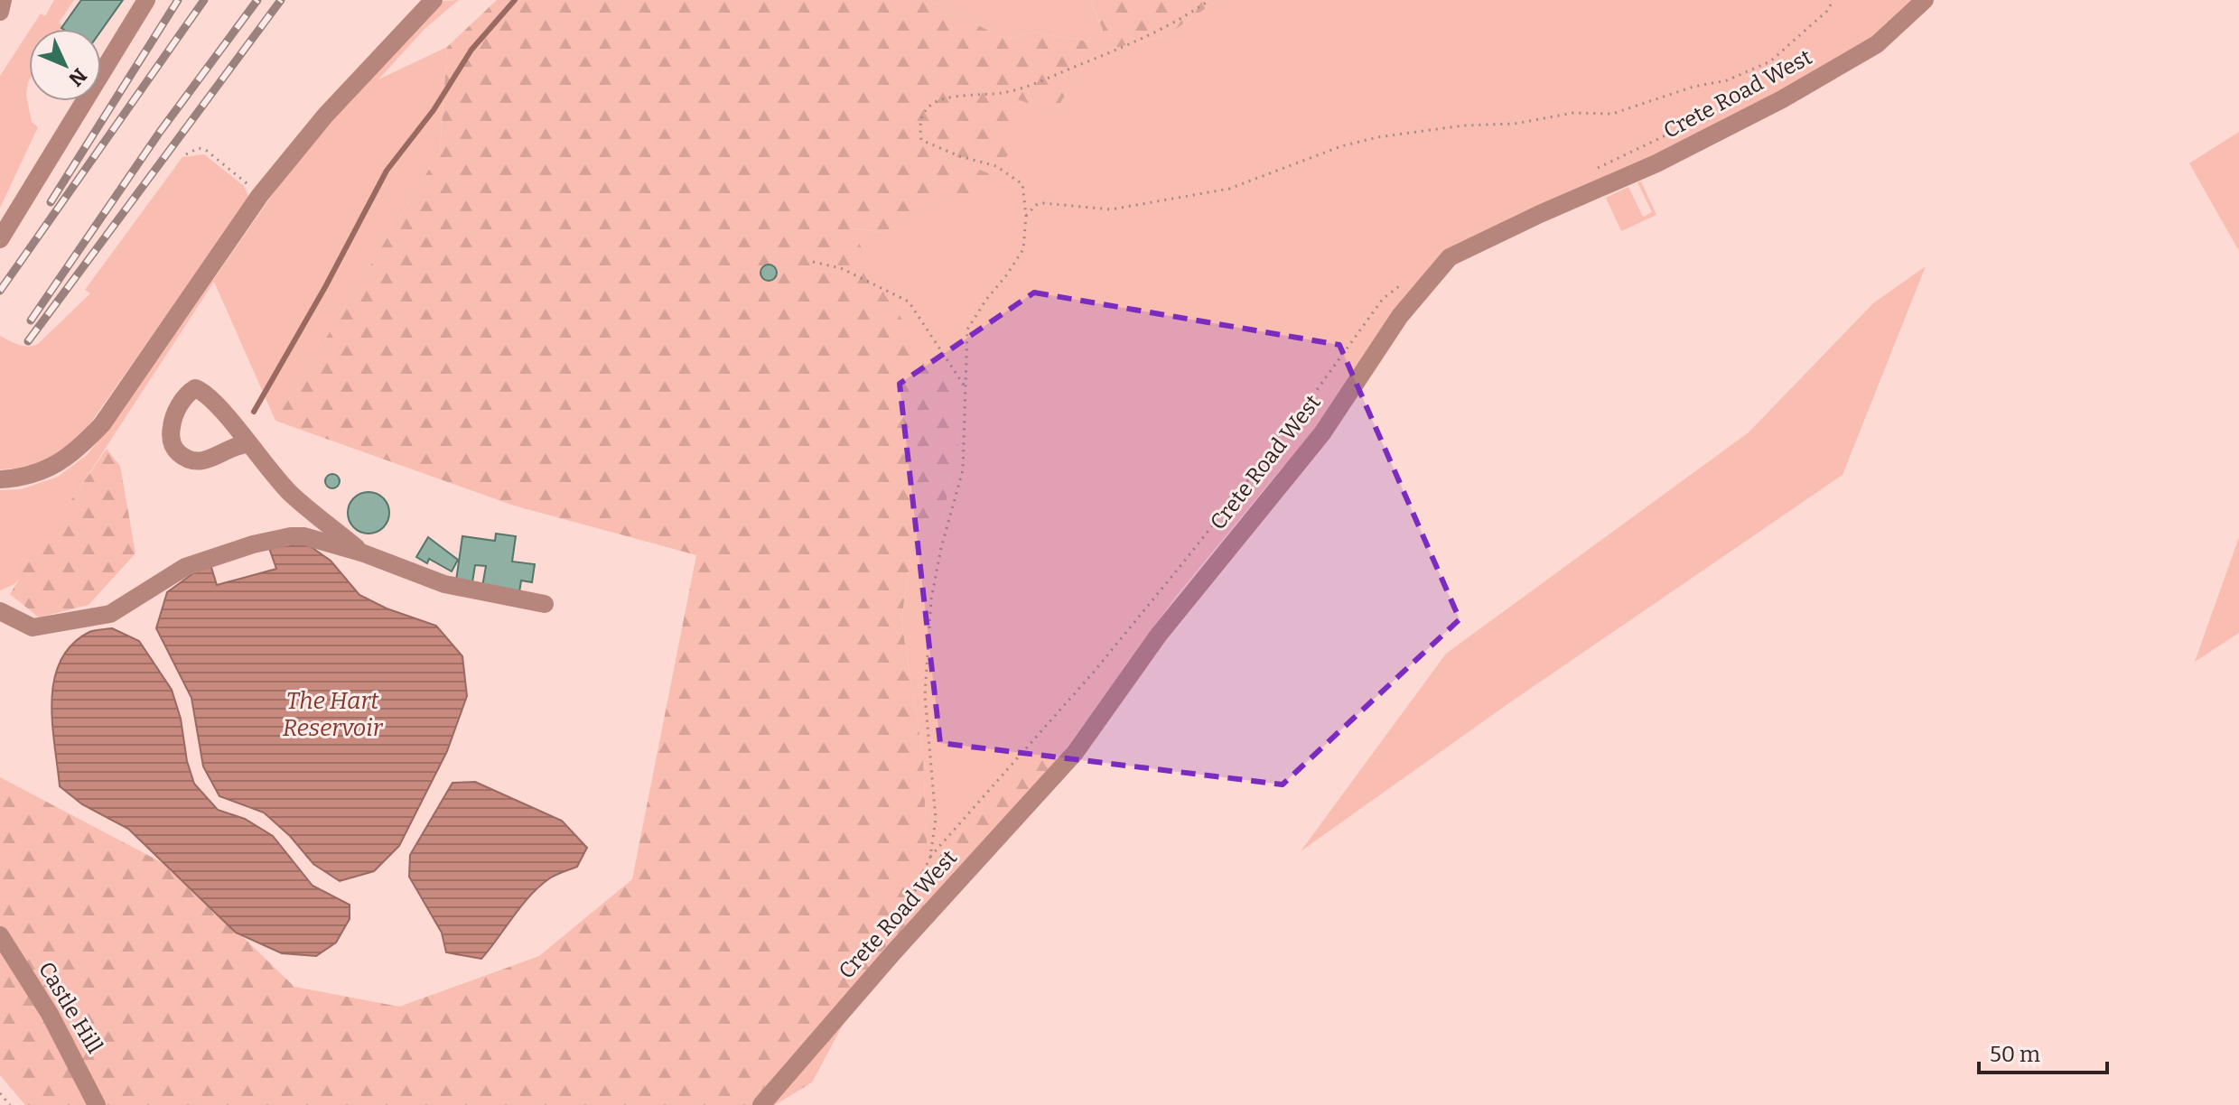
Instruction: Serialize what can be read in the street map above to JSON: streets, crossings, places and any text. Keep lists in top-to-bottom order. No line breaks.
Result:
{"streets":{"street":["Crete Road West","Castle Hill"]},"water":["The Hart Reservoir"],"scale_bar":"50 m","north":"bottom right"}
